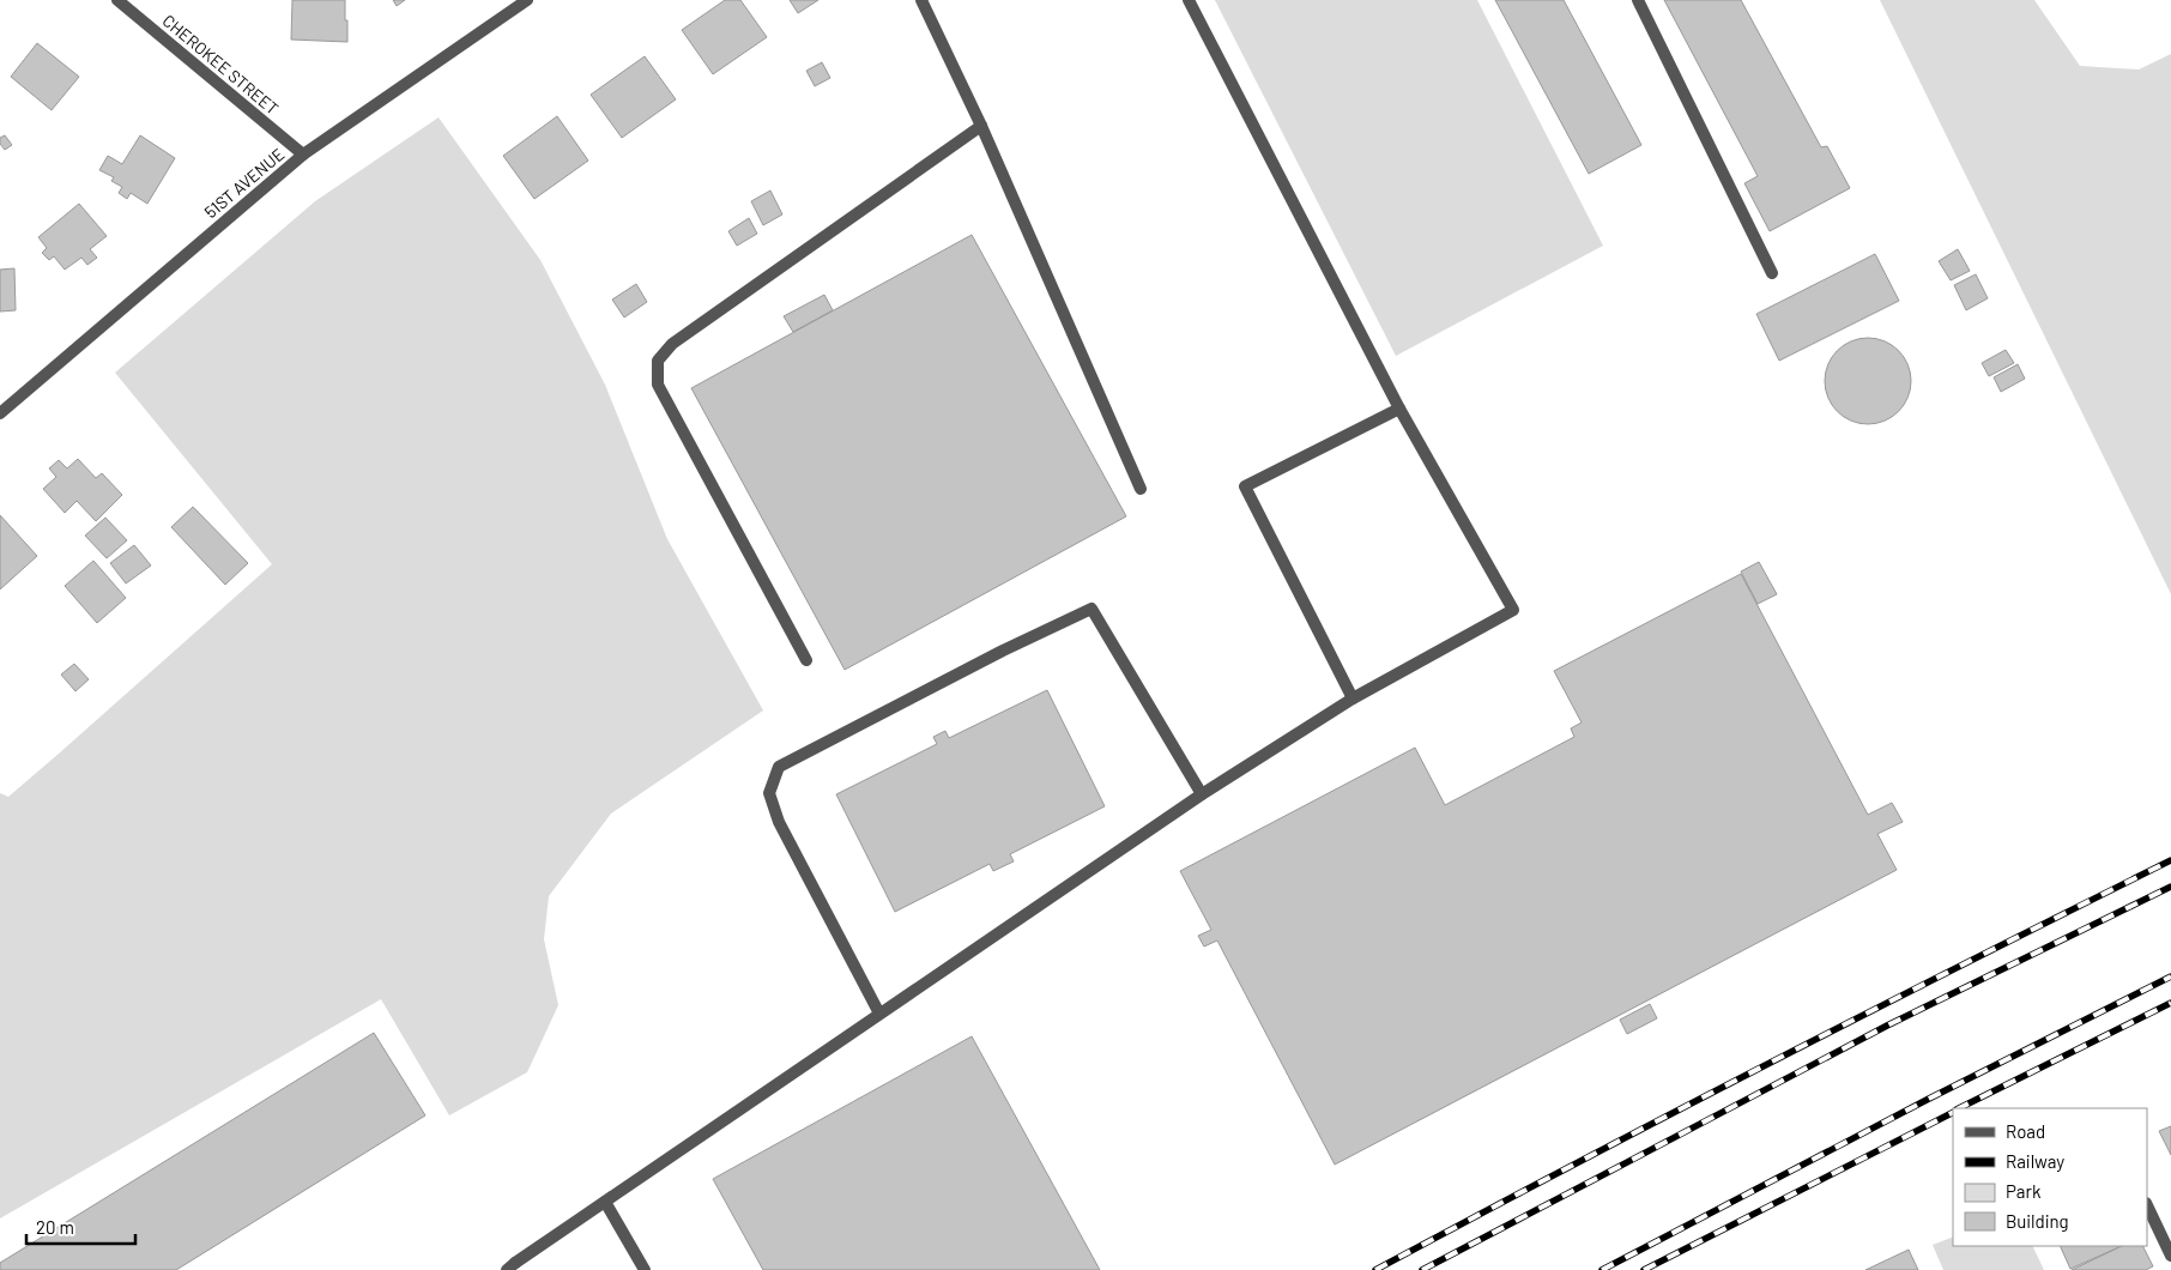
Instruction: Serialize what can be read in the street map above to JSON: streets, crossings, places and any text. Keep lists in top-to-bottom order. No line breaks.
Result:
{"streets":{"street":["CHEROKEE STREET","51ST AVENUE"]},"crossings":[["CHEROKEE STREET","51ST AVENUE"]],"legend":["Road","Railway","Park","Building"],"scale_bar":"20 m"}
